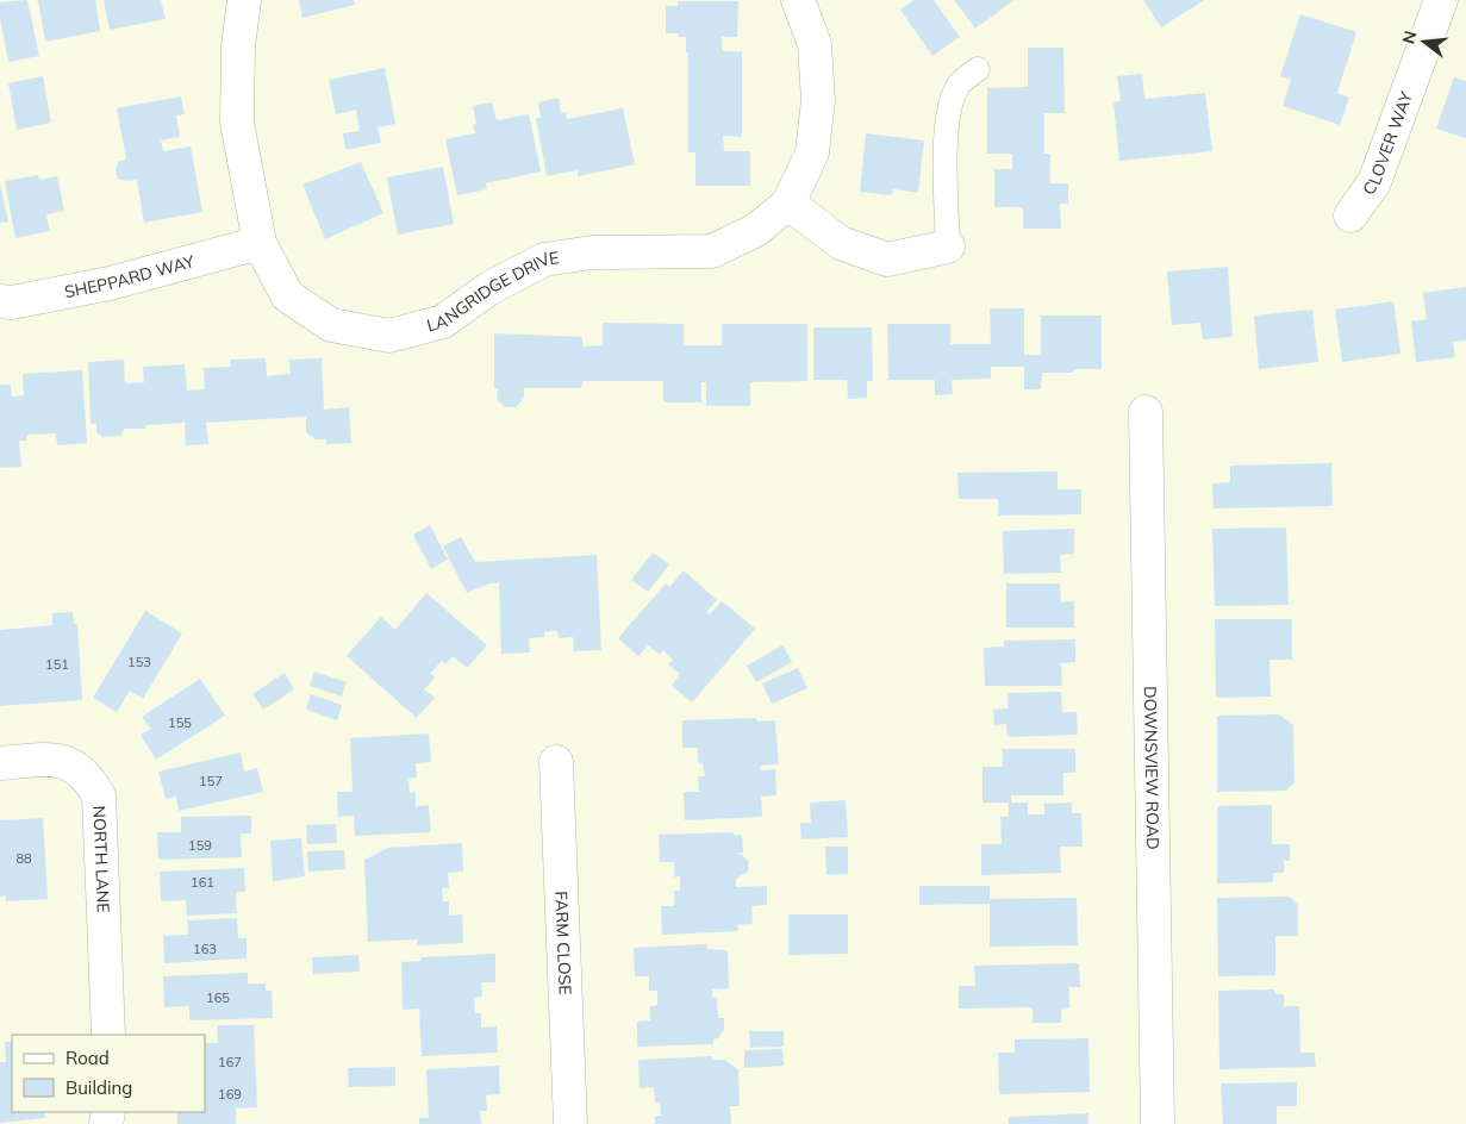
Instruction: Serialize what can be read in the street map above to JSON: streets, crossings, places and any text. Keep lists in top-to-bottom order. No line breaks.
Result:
{"streets":{"street":["CLOVER WAY","SHEPPARD WAY","LANGRIDGE DRIVE","DOWNSVIEW ROAD","NORTH LANE","FARM CLOSE"]},"crossings":[["SHEPPARD WAY","LANGRIDGE DRIVE"]],"house_numbers":["153","151","155","157","159","88","161","163","165","167","169"],"legend":["Road","Building"],"north":"left"}
